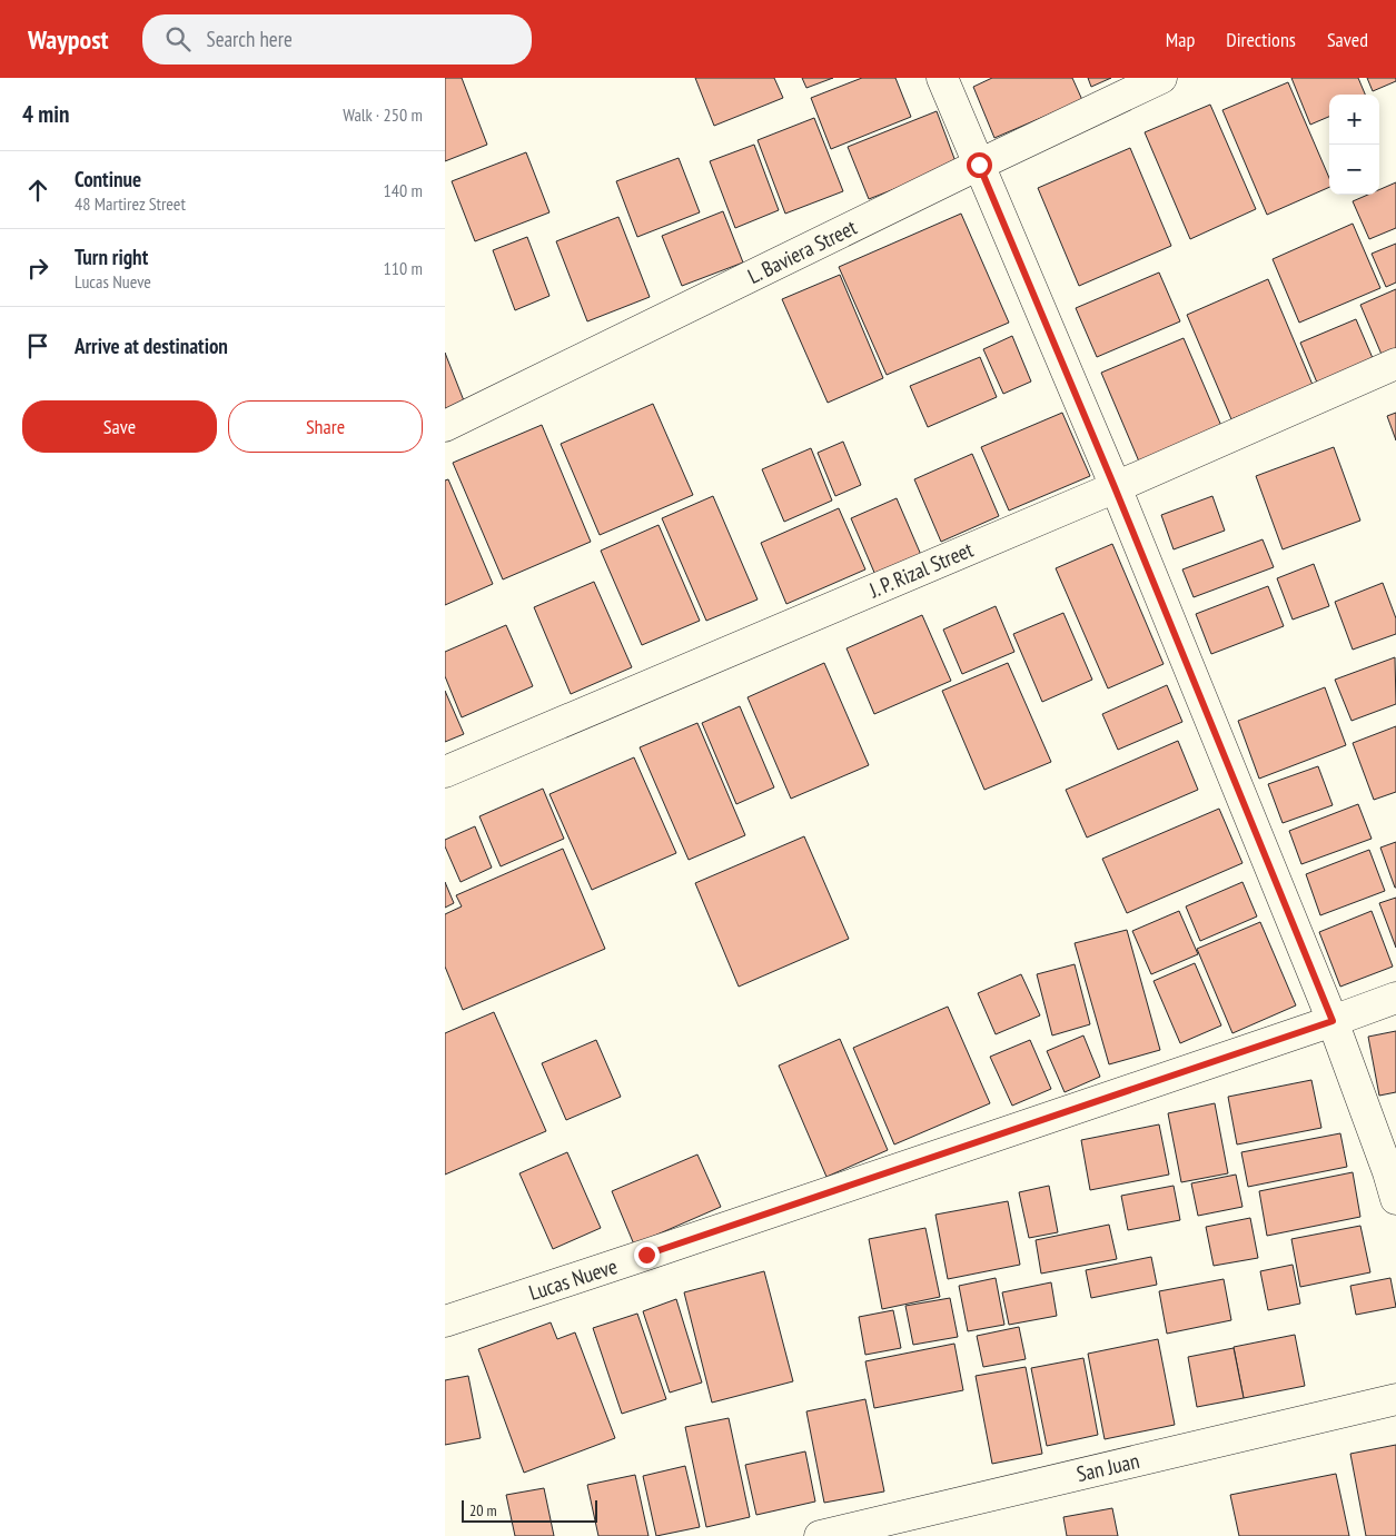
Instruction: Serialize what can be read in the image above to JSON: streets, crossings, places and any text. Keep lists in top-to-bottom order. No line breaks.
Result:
{"streets":{"street":["L. Baviera Street","J. P. Rizal Street","Lucas Nueve","San Juan"]},"scale_bar":"20 m","page":{"header":"Waypost","search":"Search here","nav":["Map","Directions","Saved"],"heading":["4 min","Walk · 250 m"],"map_buttons":["+","−"],"list":[["Continue","48 Martirez Street","140 m"],["Turn right","Lucas Nueve","110 m"],"Arrive at destination"],"buttons":["Save","Share"],"scale":"20 m"}}
